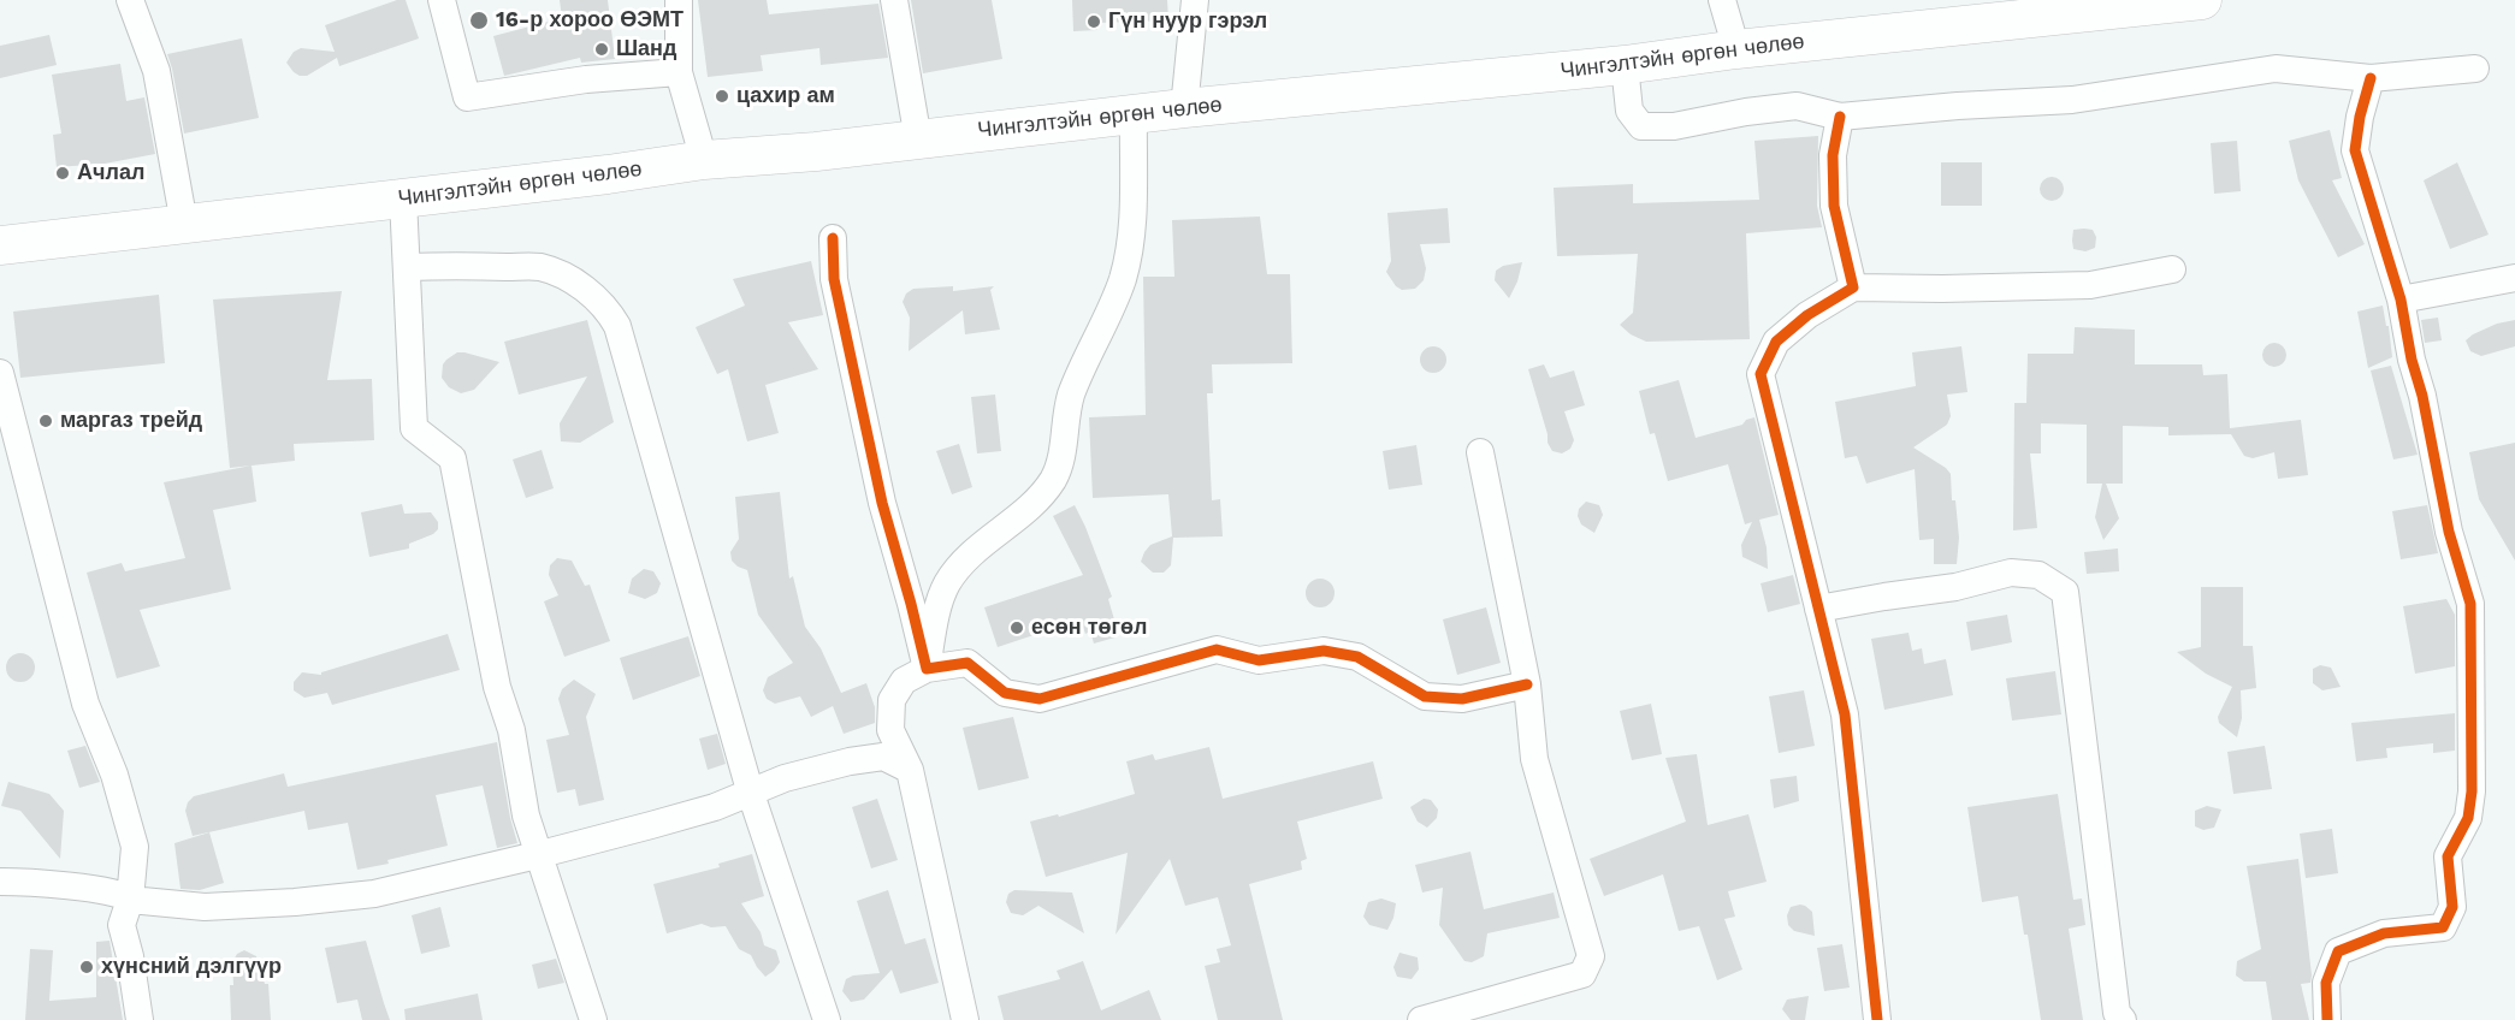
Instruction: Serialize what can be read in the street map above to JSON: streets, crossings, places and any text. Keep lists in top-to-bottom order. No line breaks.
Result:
{"streets":{"main road":["Чингэлтэйн өргөн чөлөө"]},"places":["16-р хороо ӨЭМТ","Гүн нуур гэрэл","Шанд","цахир ам","Ачлал","маргаз трейд","есөн төгөл","хүнсний дэлгүүр"]}
